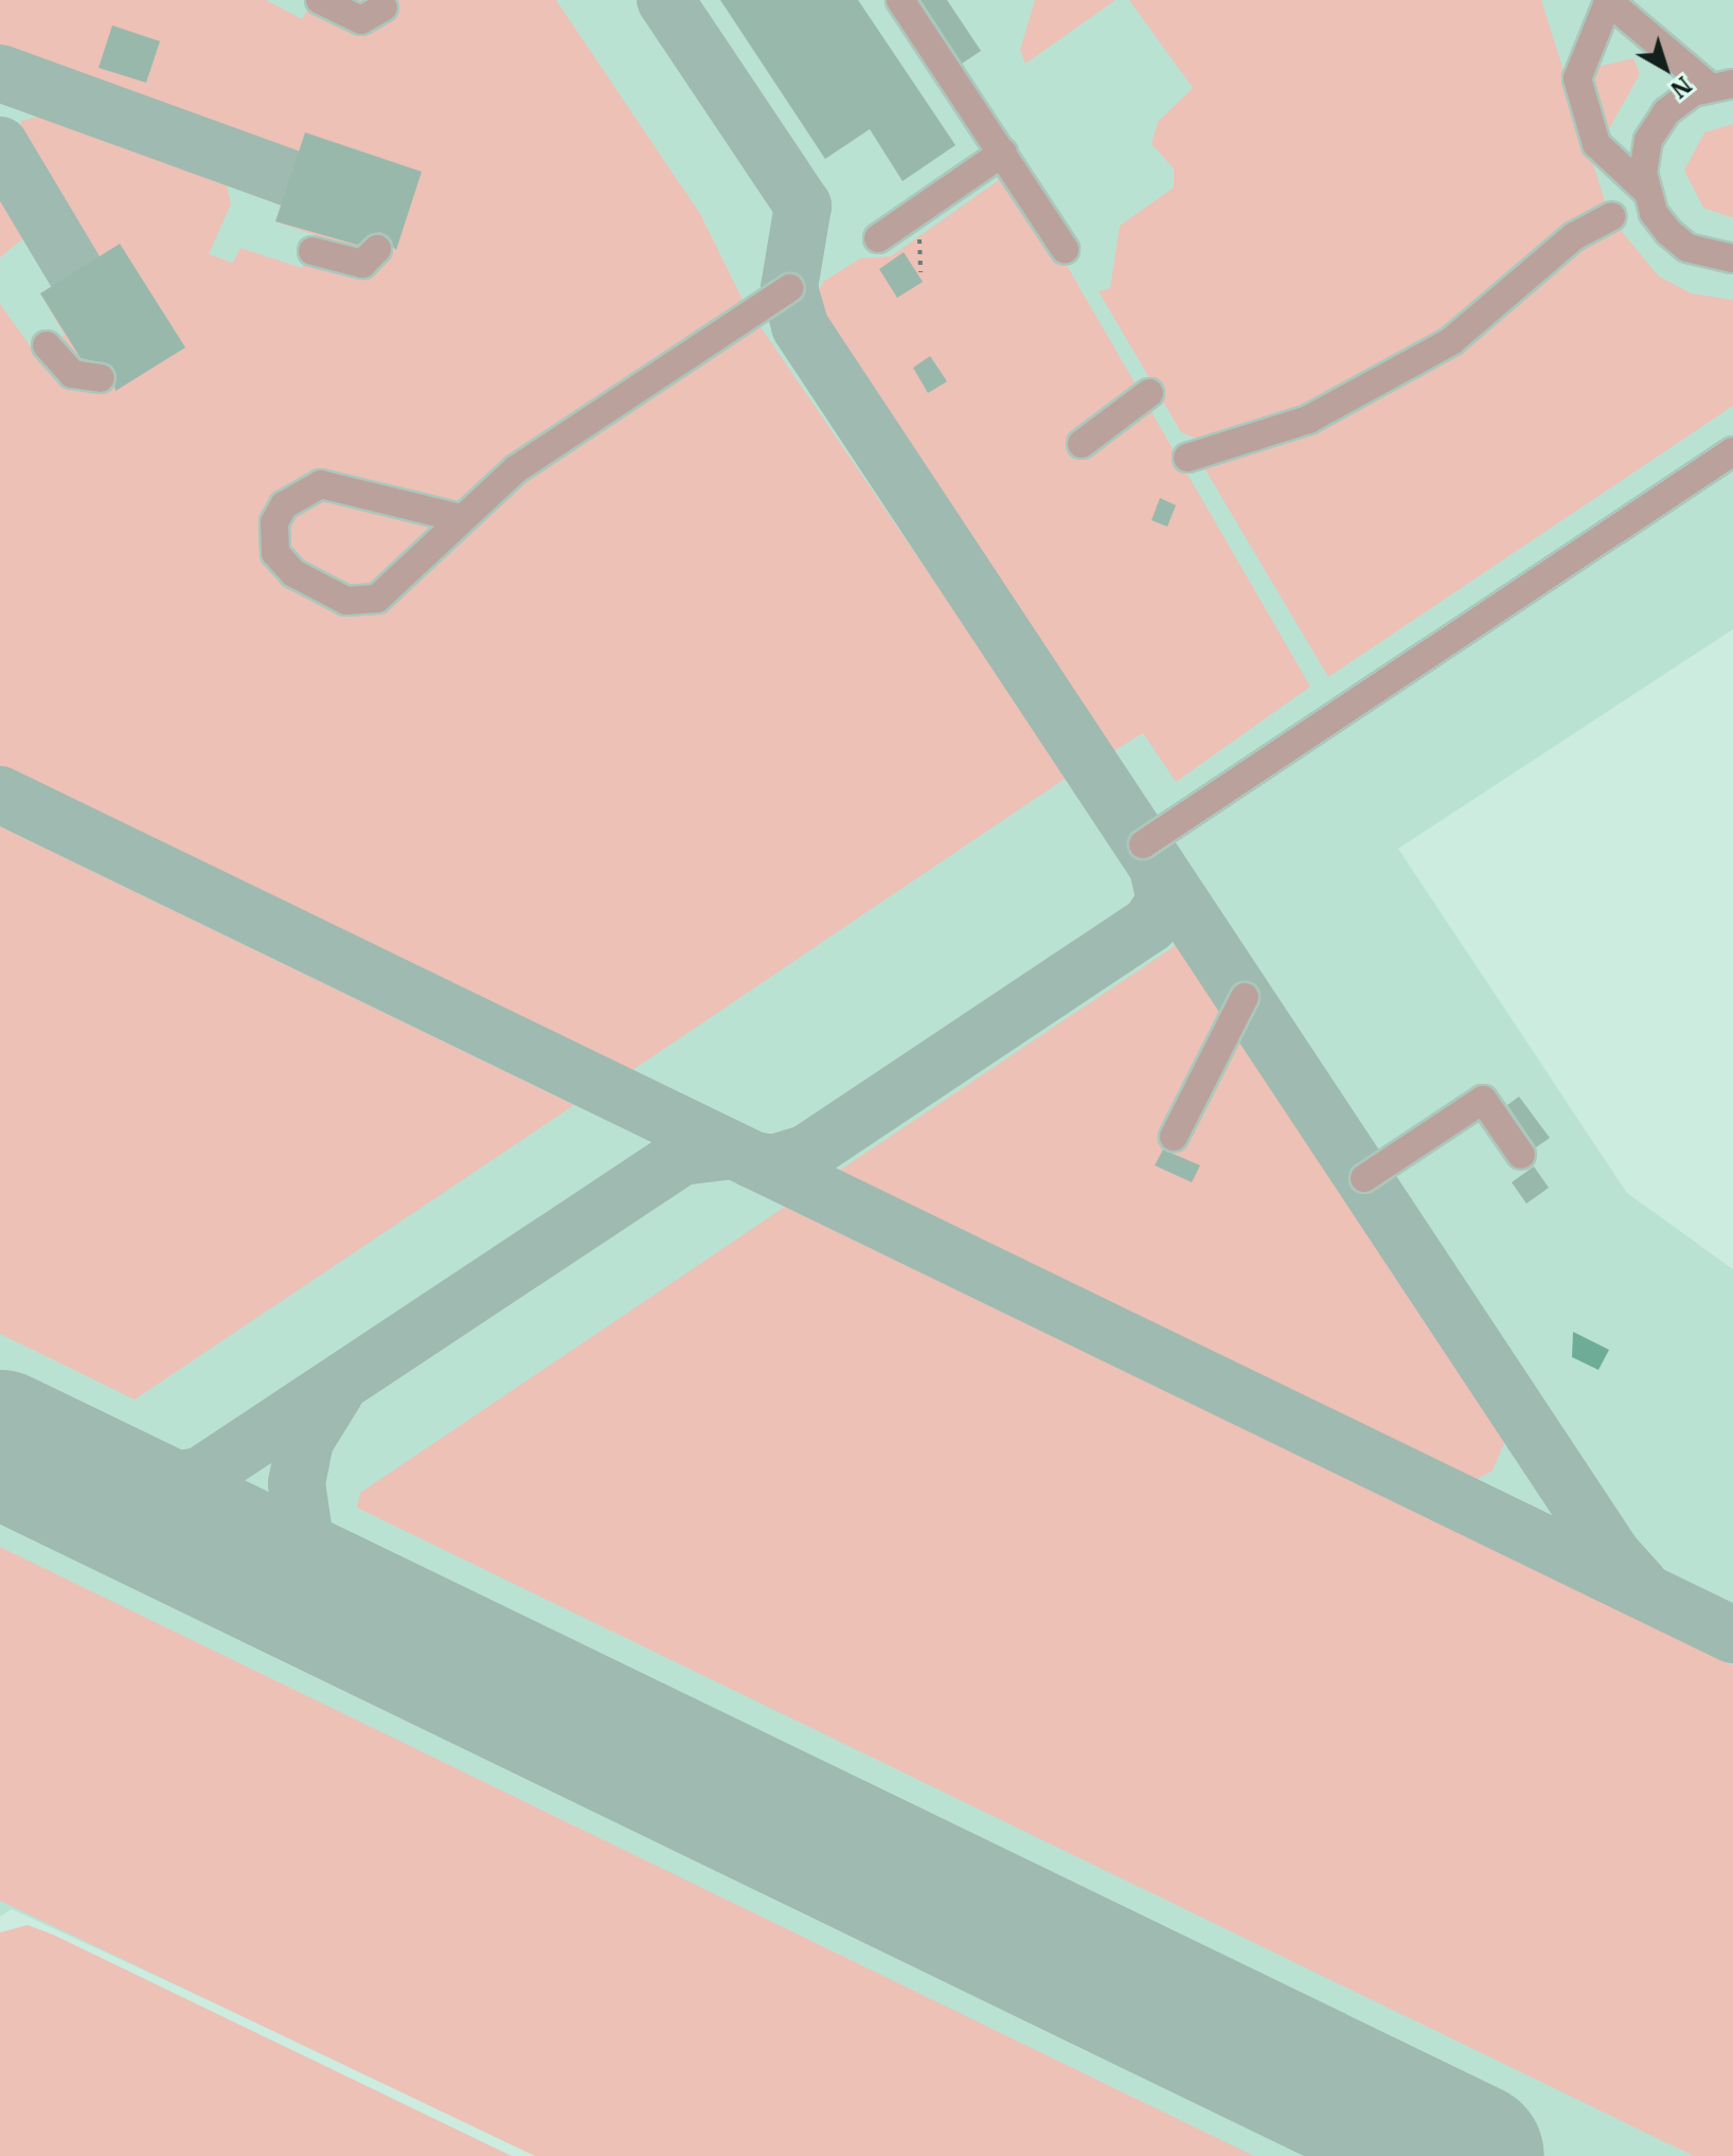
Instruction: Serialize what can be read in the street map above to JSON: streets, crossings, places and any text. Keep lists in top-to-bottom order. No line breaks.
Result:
{"north":"bottom right"}
